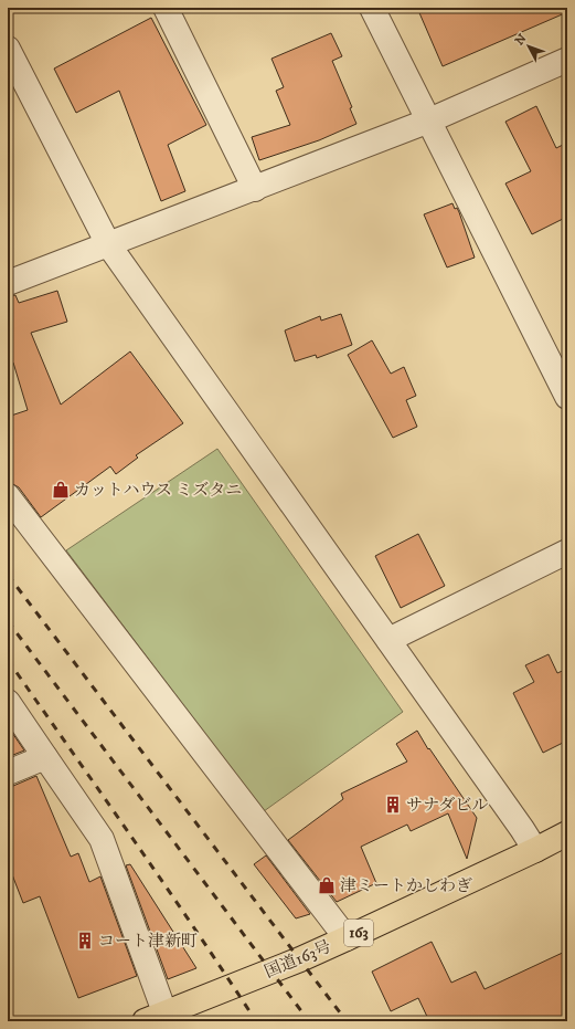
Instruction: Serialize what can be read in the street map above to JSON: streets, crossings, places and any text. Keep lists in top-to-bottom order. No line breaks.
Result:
{"streets":{"highway":["163","国道163号"]},"places":{"shop":["カットハウス ミズタニ","津ミートかしわぎ"],"building":["サナダビル","コート津新町"]},"north":"top left"}
